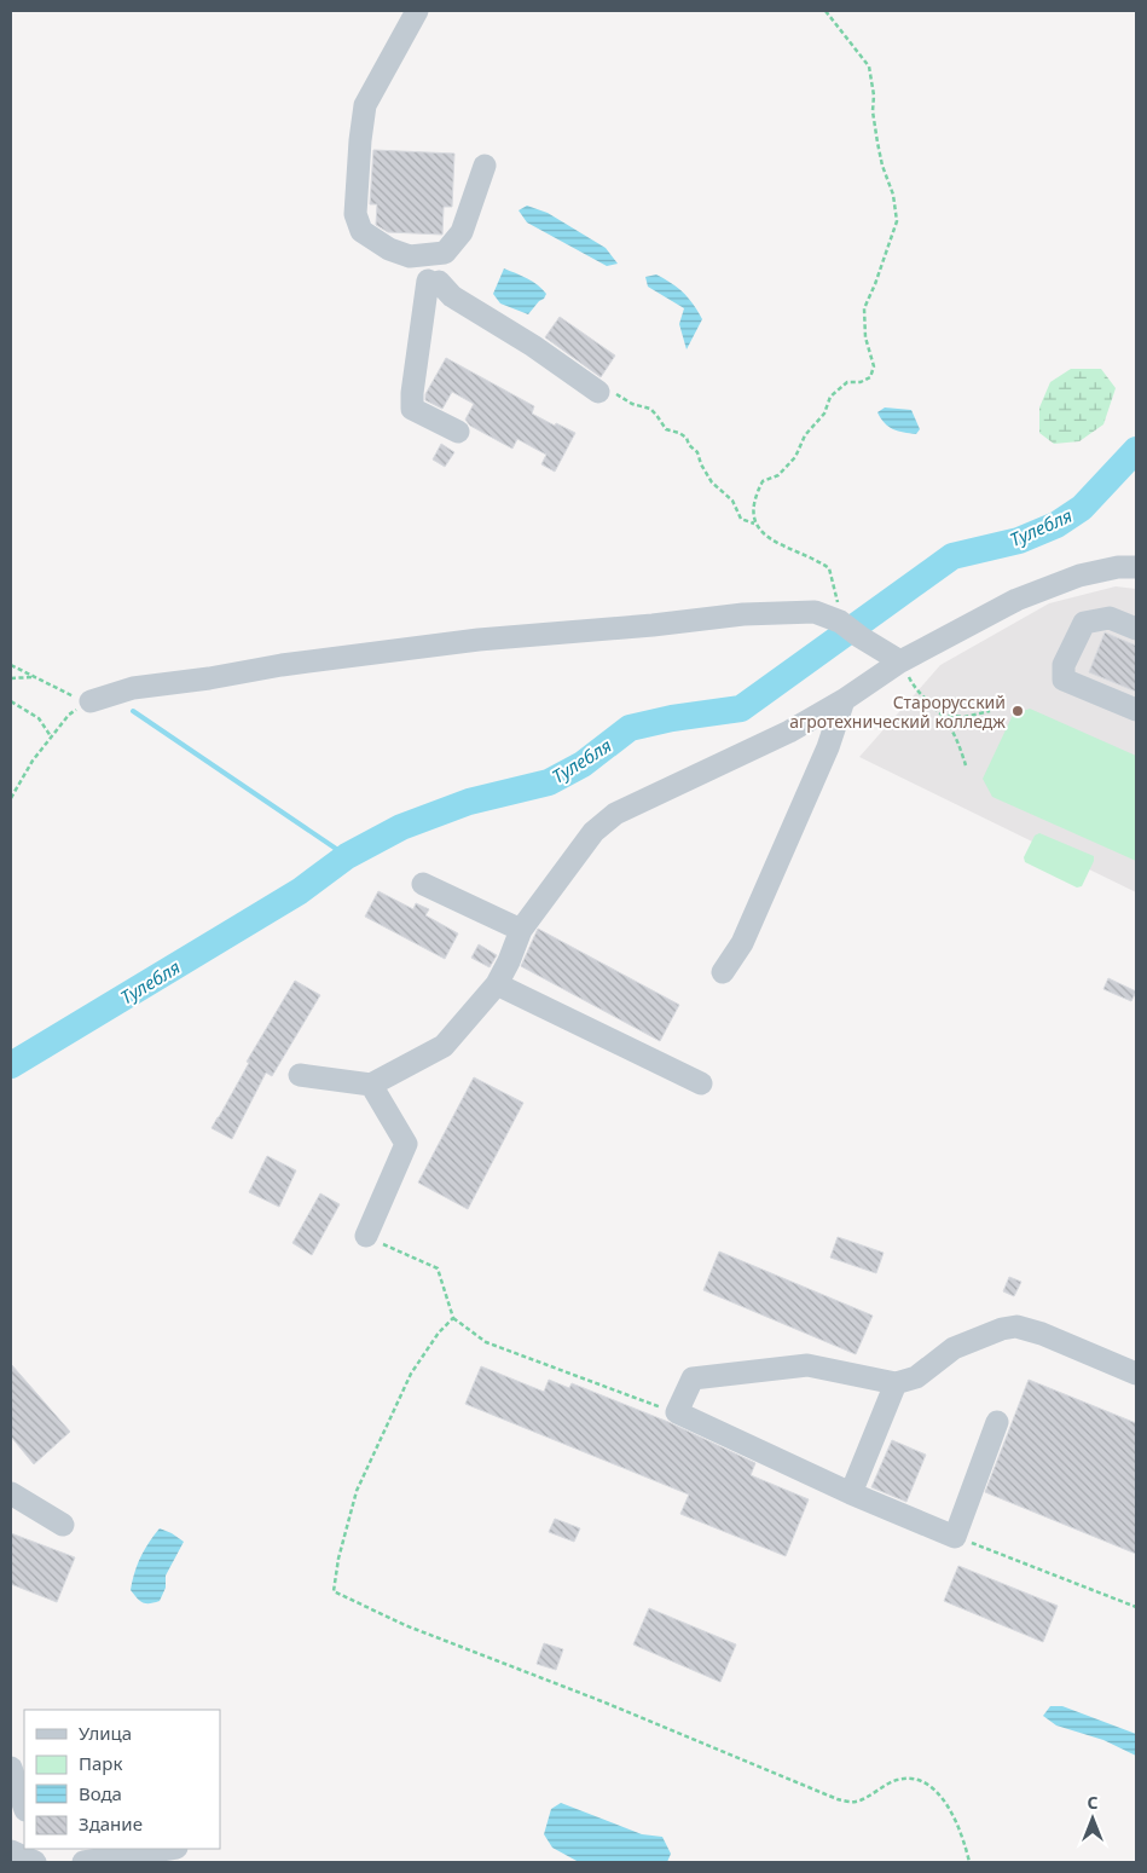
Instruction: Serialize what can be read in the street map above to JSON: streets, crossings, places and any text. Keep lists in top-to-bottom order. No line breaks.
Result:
{"water":["Тулебля"],"places":["Старорусский агротехнический колледж"],"legend":["Улица","Парк","Вода","Здание"],"north":"top"}
